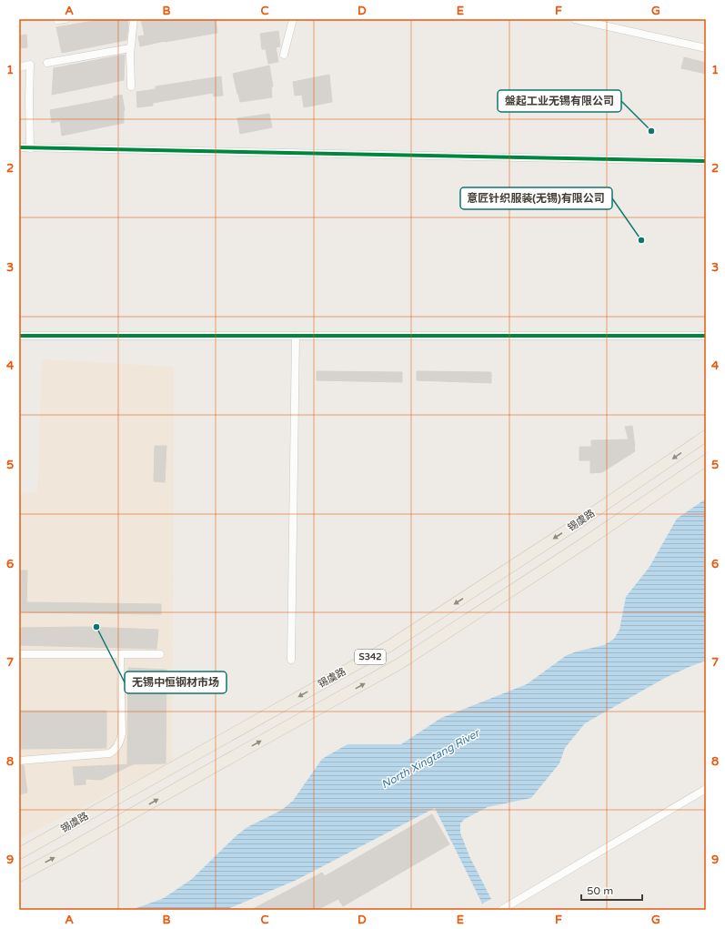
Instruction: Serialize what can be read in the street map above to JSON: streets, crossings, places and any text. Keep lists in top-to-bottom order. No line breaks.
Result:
{"streets":{"main road":["锡虞路","S342"]},"water":["North Xingtang River"],"places":["盤起工业无锡有限公司","意匠针织服装(无锡)有限公司","无锡中恒钢材市场"],"scale_bar":"50 m","grid":{"columns":["A","B","C","D","E","F","G"],"rows":["1","2","3","4","5","6","7","8","9"]}}
